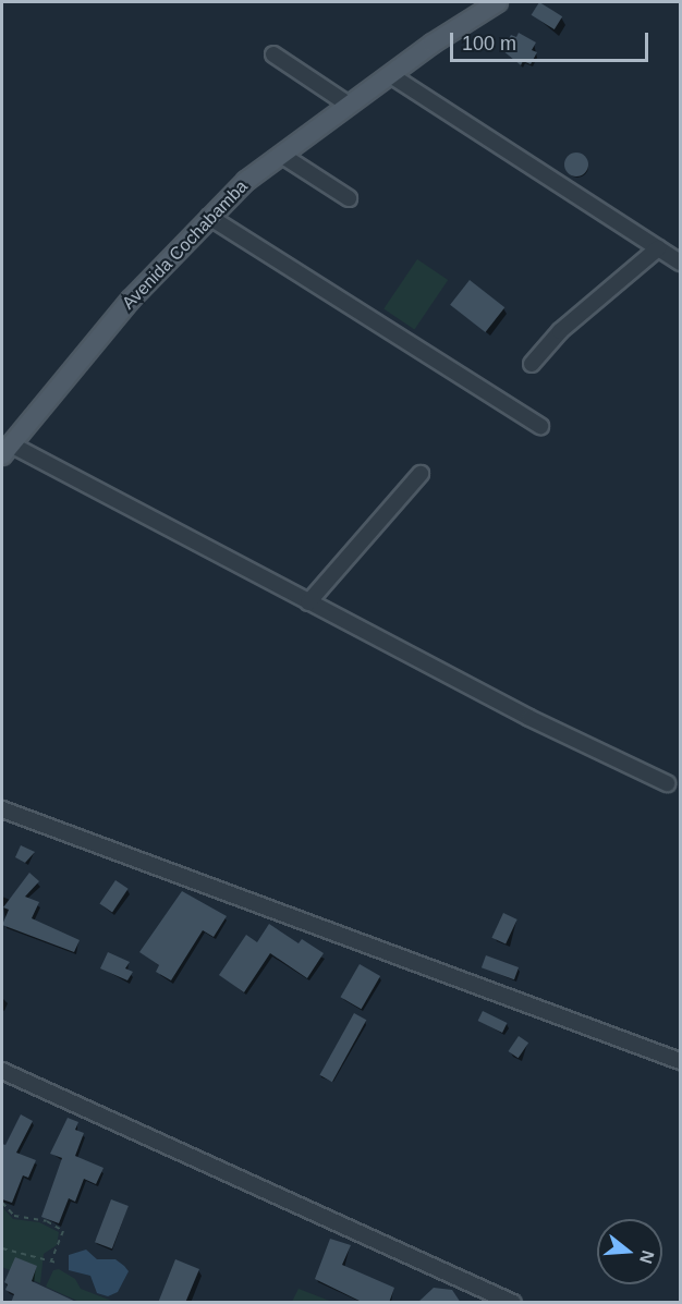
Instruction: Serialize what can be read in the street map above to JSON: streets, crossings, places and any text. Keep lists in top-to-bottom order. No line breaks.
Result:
{"streets":{"main road":["Avenida Cochabamba"]},"scale_bar":"100 m","north":"right"}
